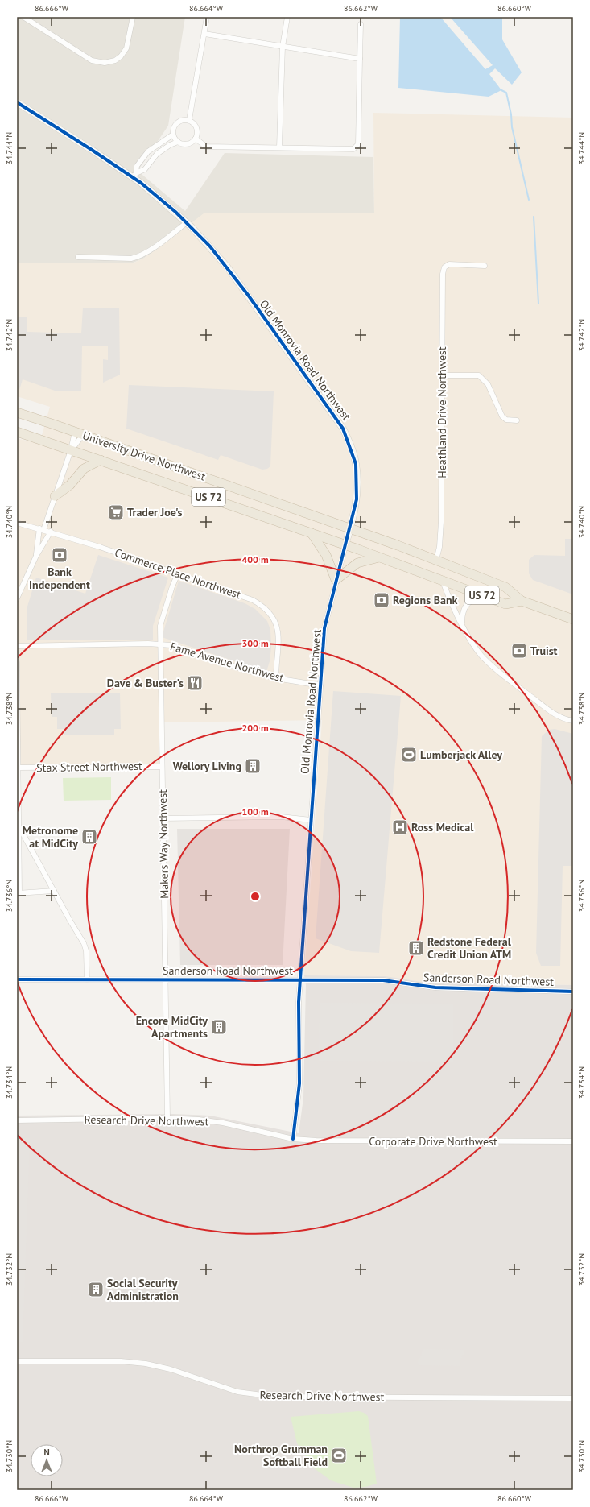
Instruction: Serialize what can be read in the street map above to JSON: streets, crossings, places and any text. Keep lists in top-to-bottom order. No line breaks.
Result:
{"streets":{"highway":["University Drive Northwest","US 72"],"street":["Old Monrovia Road Northwest","Heathland Drive Northwest","Commerce Place Northwest","Fame Avenue Northwest","Stax Street Northwest","Makers Way Northwest","Sanderson Road Northwest","Research Drive Northwest","Corporate Drive Northwest"]},"crossings":[["Old Monrovia Road Northwest","University Drive Northwest"],["Old Monrovia Road Northwest","Fame Avenue Northwest"],["Old Monrovia Road Northwest","Sanderson Road Northwest"],["Old Monrovia Road Northwest","Research Drive Northwest"],["Old Monrovia Road Northwest","Corporate Drive Northwest"],["Heathland Drive Northwest","University Drive Northwest"],["Commerce Place Northwest","Fame Avenue Northwest"],["Commerce Place Northwest","Makers Way Northwest"],["Fame Avenue Northwest","Makers Way Northwest"],["Stax Street Northwest","Makers Way Northwest"],["Makers Way Northwest","Sanderson Road Northwest"],["Makers Way Northwest","Research Drive Northwest"],["Research Drive Northwest","Corporate Drive Northwest"]],"places":{"supermarket":["Trader Joe's"],"bank":["Bank Independent","Regions Bank","Truist"],"restaurant":["Dave & Buster's"],"sports":["Lumberjack Alley","Northrop Grumman Softball Field"],"building":["Wellory Living","Metronome at MidCity","Redstone Federal Credit Union ATM","Encore MidCity Apartments","Social Security Administration"],"hospital":["Ross Medical"]},"north":"top","coordinates":["86.666°W","86.664°W","86.662°W","86.660°W","34.744°N","34.742°N","34.740°N","34.738°N","34.736°N","34.734°N","34.732°N","34.730°N"],"rings":["400 m","300 m","200 m","100 m"]}
